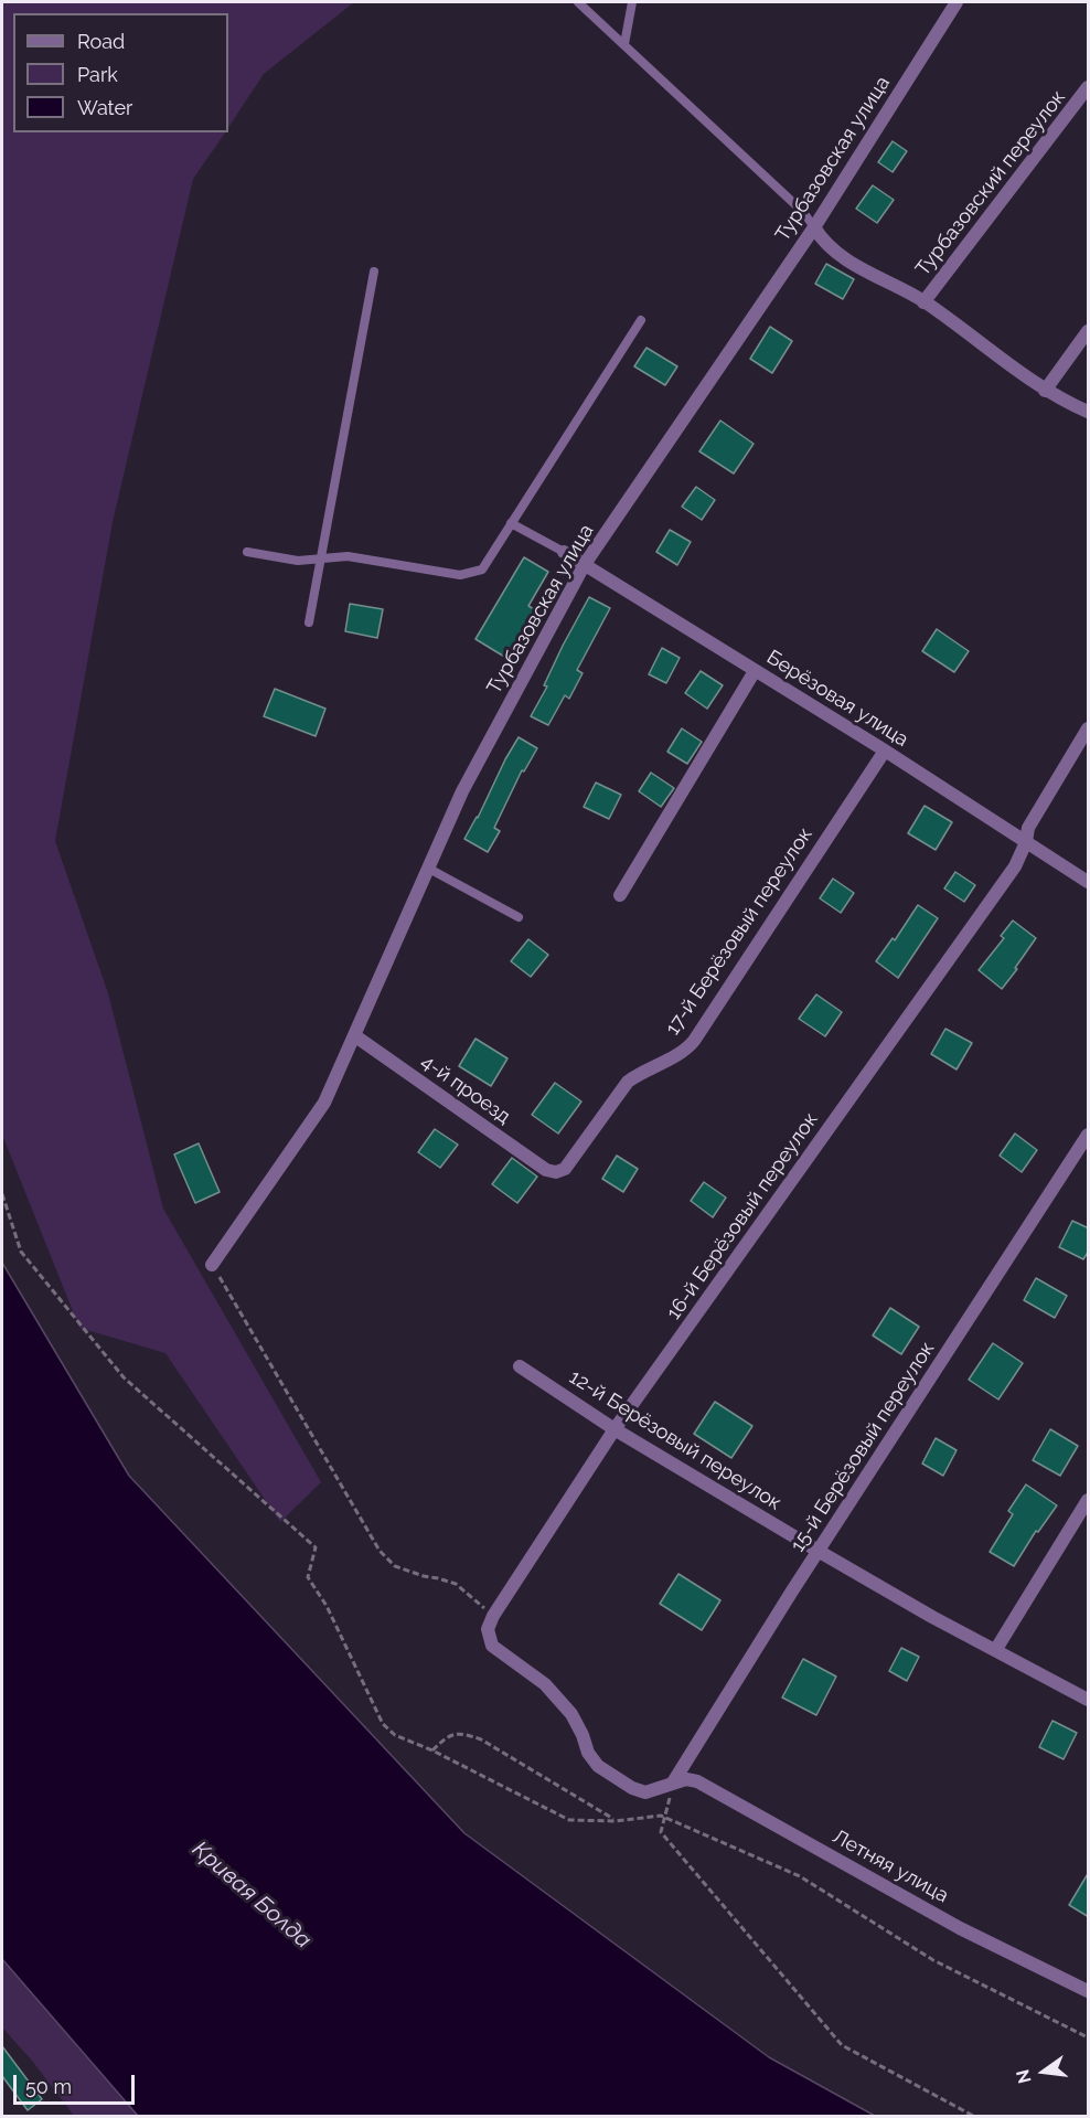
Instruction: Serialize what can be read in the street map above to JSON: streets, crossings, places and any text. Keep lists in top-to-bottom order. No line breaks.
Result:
{"streets":{"street":["Турбазовская улица","Турбазовский переулок","Берёзовая улица","17-й Берёзовый переулок","4-й проезд","16-й Берёзовый переулок","12-й Берёзовый переулок","15-й Берёзовый переулок","Летняя улица"]},"crossings":[["Турбазовская улица","Берёзовая улица"],["Турбазовская улица","4-й проезд"],["Берёзовая улица","17-й Берёзовый переулок"],["Берёзовая улица","16-й Берёзовый переулок"],["17-й Берёзовый переулок","4-й проезд"],["16-й Берёзовый переулок","12-й Берёзовый переулок"],["12-й Берёзовый переулок","15-й Берёзовый переулок"],["15-й Берёзовый переулок","Летняя улица"]],"water":["Кривая Болда"],"legend":["Road","Park","Water"],"scale_bar":"50 m","north":"left"}
